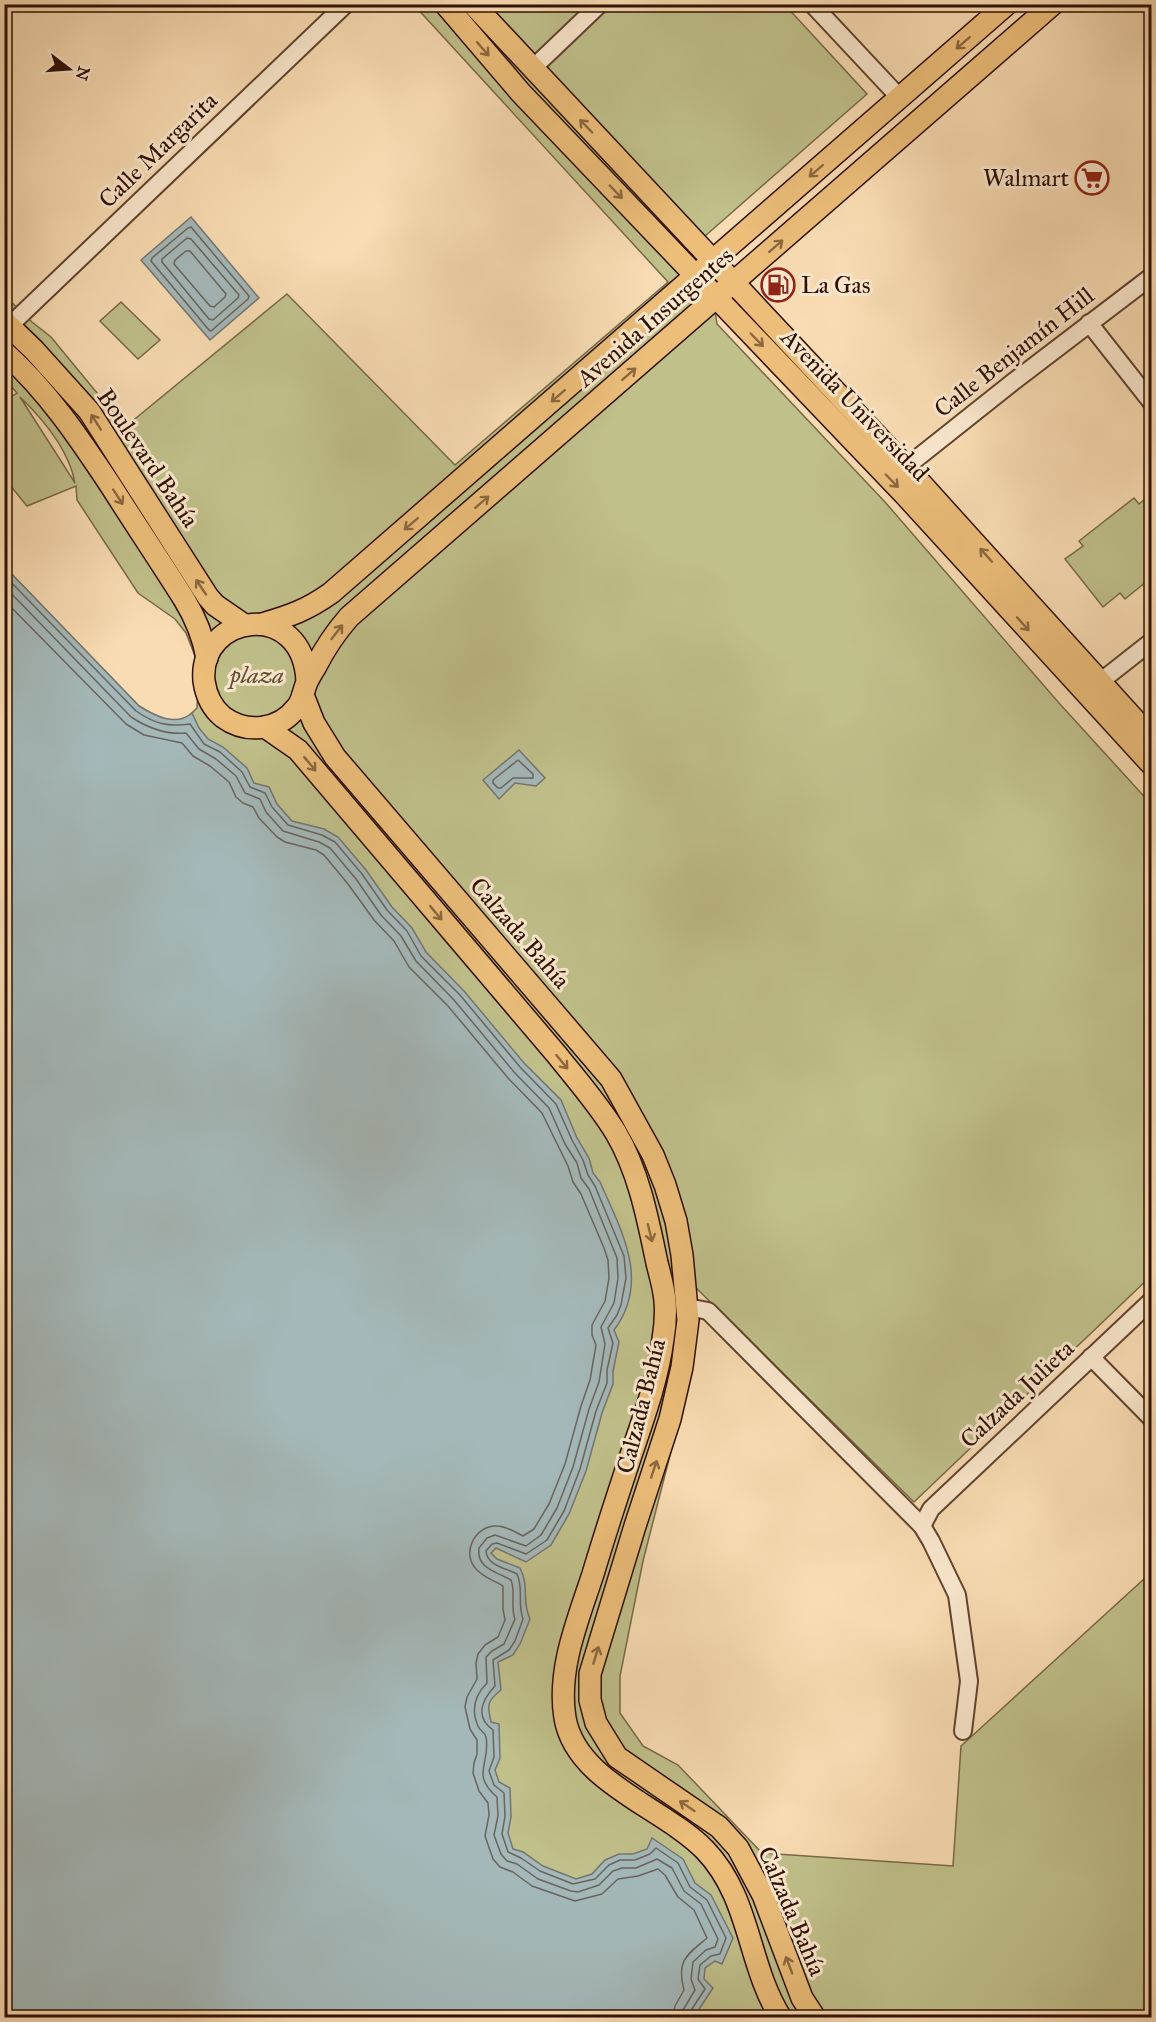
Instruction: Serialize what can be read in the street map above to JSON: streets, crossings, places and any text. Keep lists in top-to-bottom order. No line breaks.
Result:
{"streets":{"main road":["Avenida Insurgentes","Avenida Universidad","Boulevard Bahía","Calzada Bahía"],"street":["Calle Margarita","Calle Benjamín Hill","Calzada Julieta"]},"crossings":[["Calle Margarita","Boulevard Bahía"],["Avenida Insurgentes","Avenida Universidad"],["Avenida Insurgentes","Boulevard Bahía"],["Avenida Insurgentes","Calzada Bahía"],["Calle Benjamín Hill","Avenida Universidad"],["Boulevard Bahía","Calzada Bahía"]],"parks":["plaza"],"places":{"supermarket":["Walmart"],"fuel station":["La Gas"]},"north":"right"}
